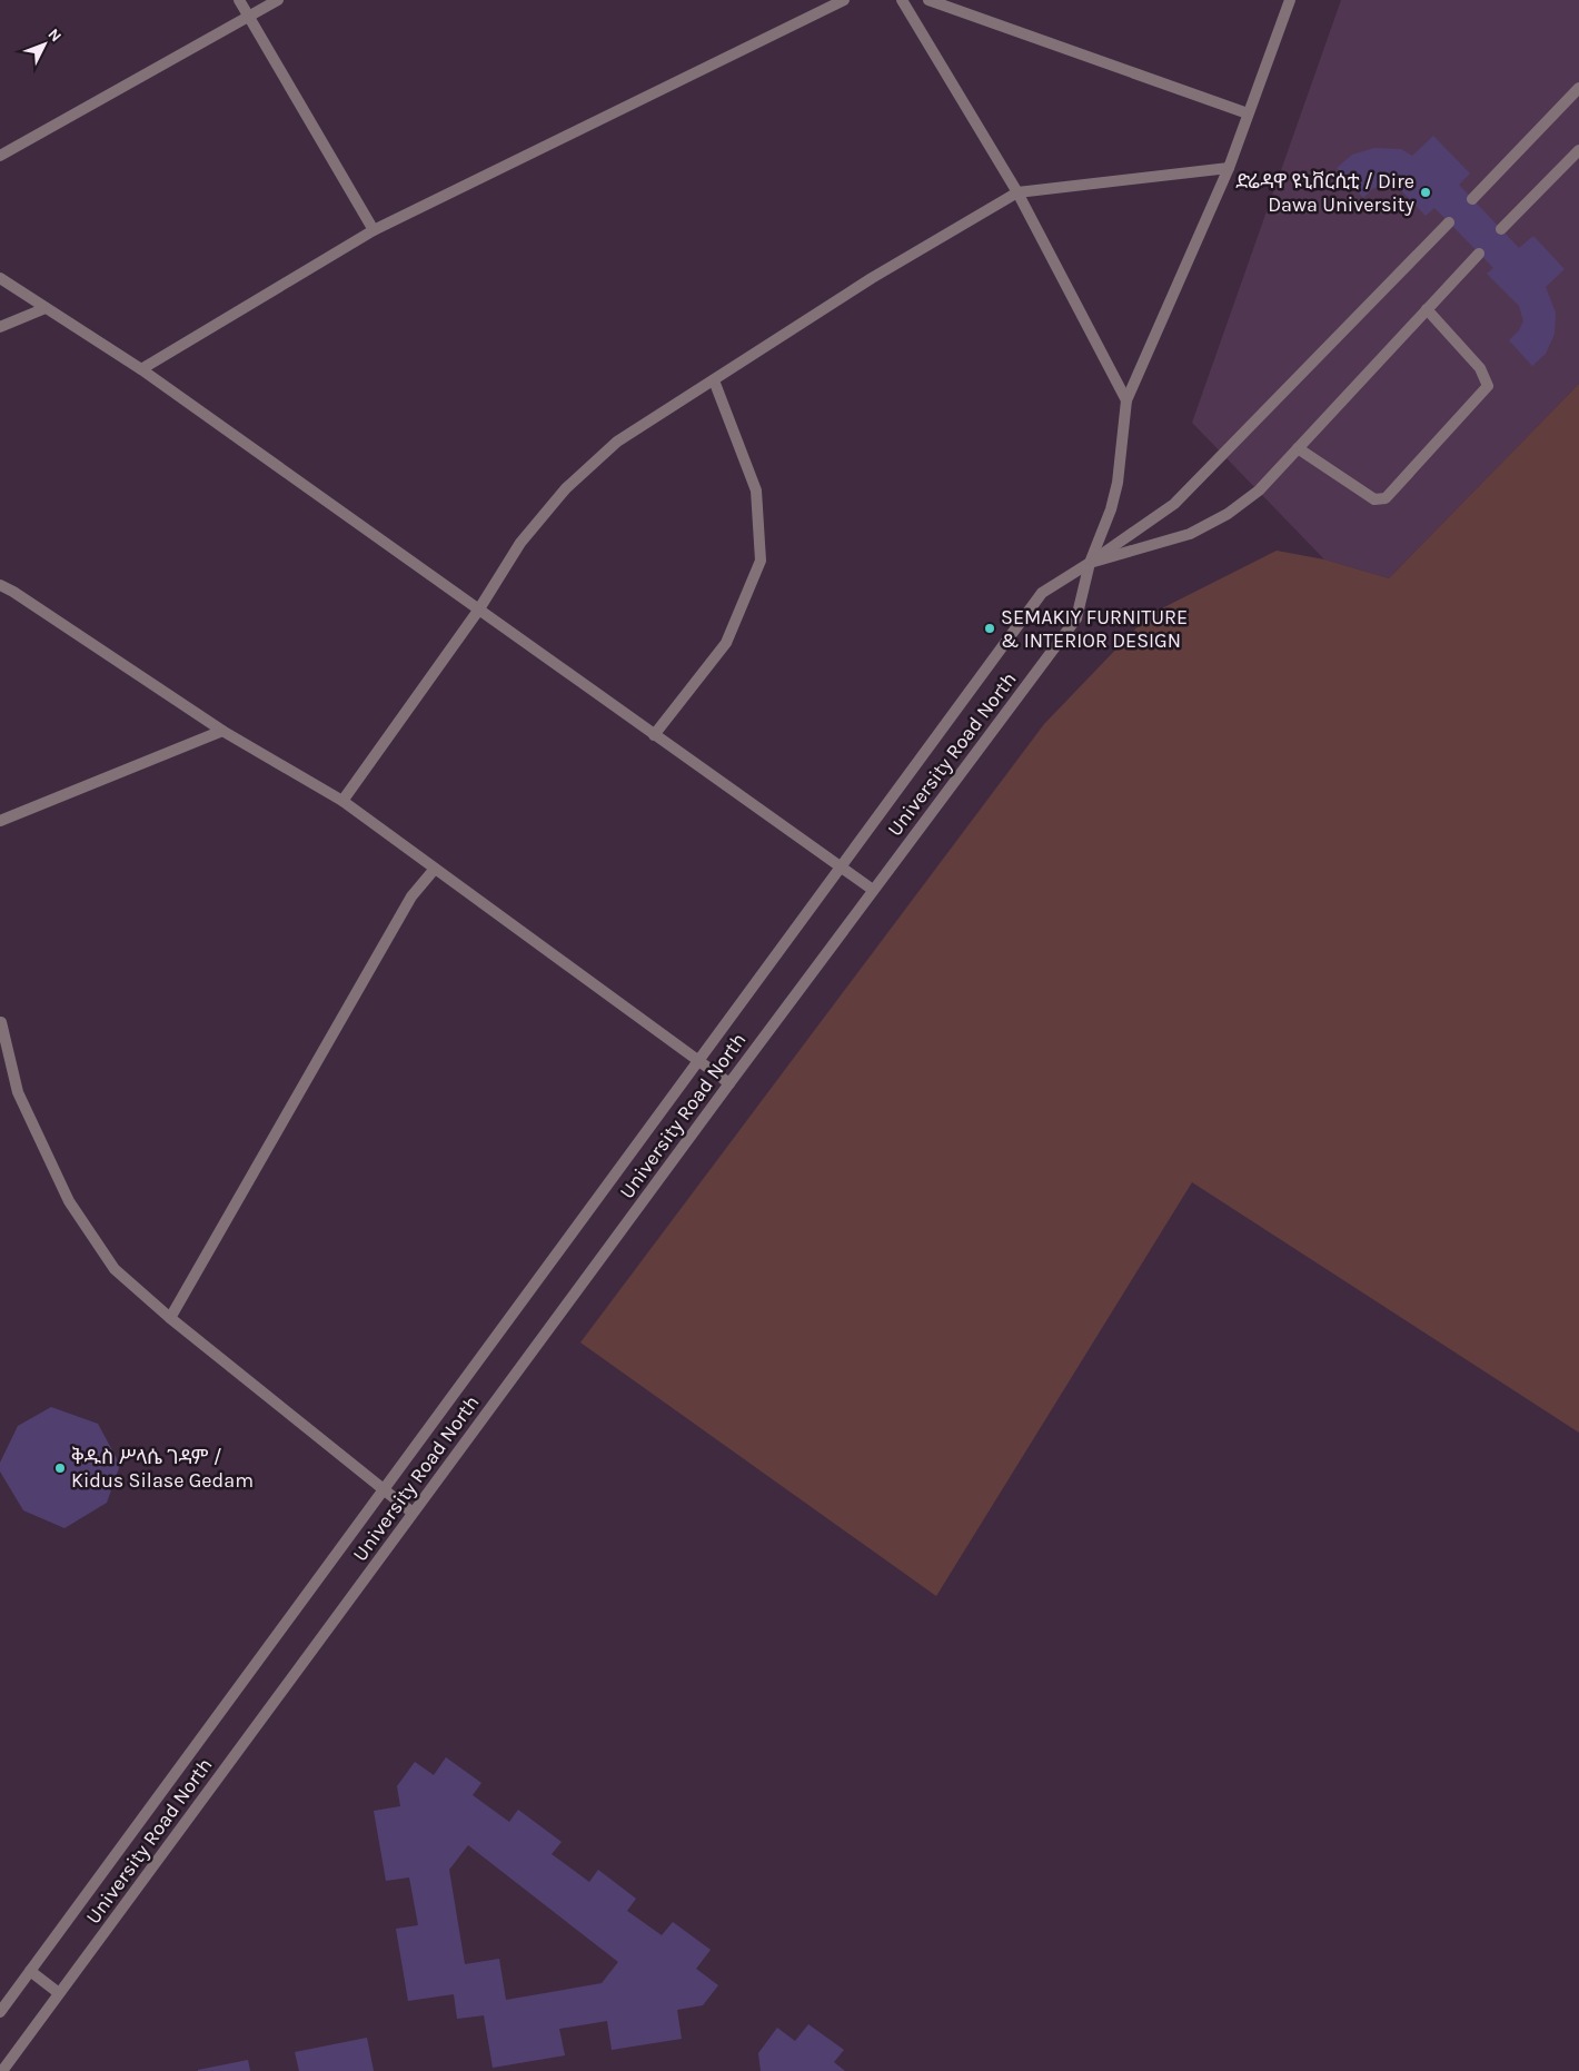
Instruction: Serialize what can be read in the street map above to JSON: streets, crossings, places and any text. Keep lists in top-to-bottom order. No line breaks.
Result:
{"streets":{"street":["University Road North"]},"places":["ድሬዳዋ ዩኒቨርሲቲ / Dire Dawa University","SEMAKIY FURNITURE & INTERIOR DESIGN","ቅዱስ ሥላሴ ገዳም / Kidus Silase Gedam"],"north":"top right"}
